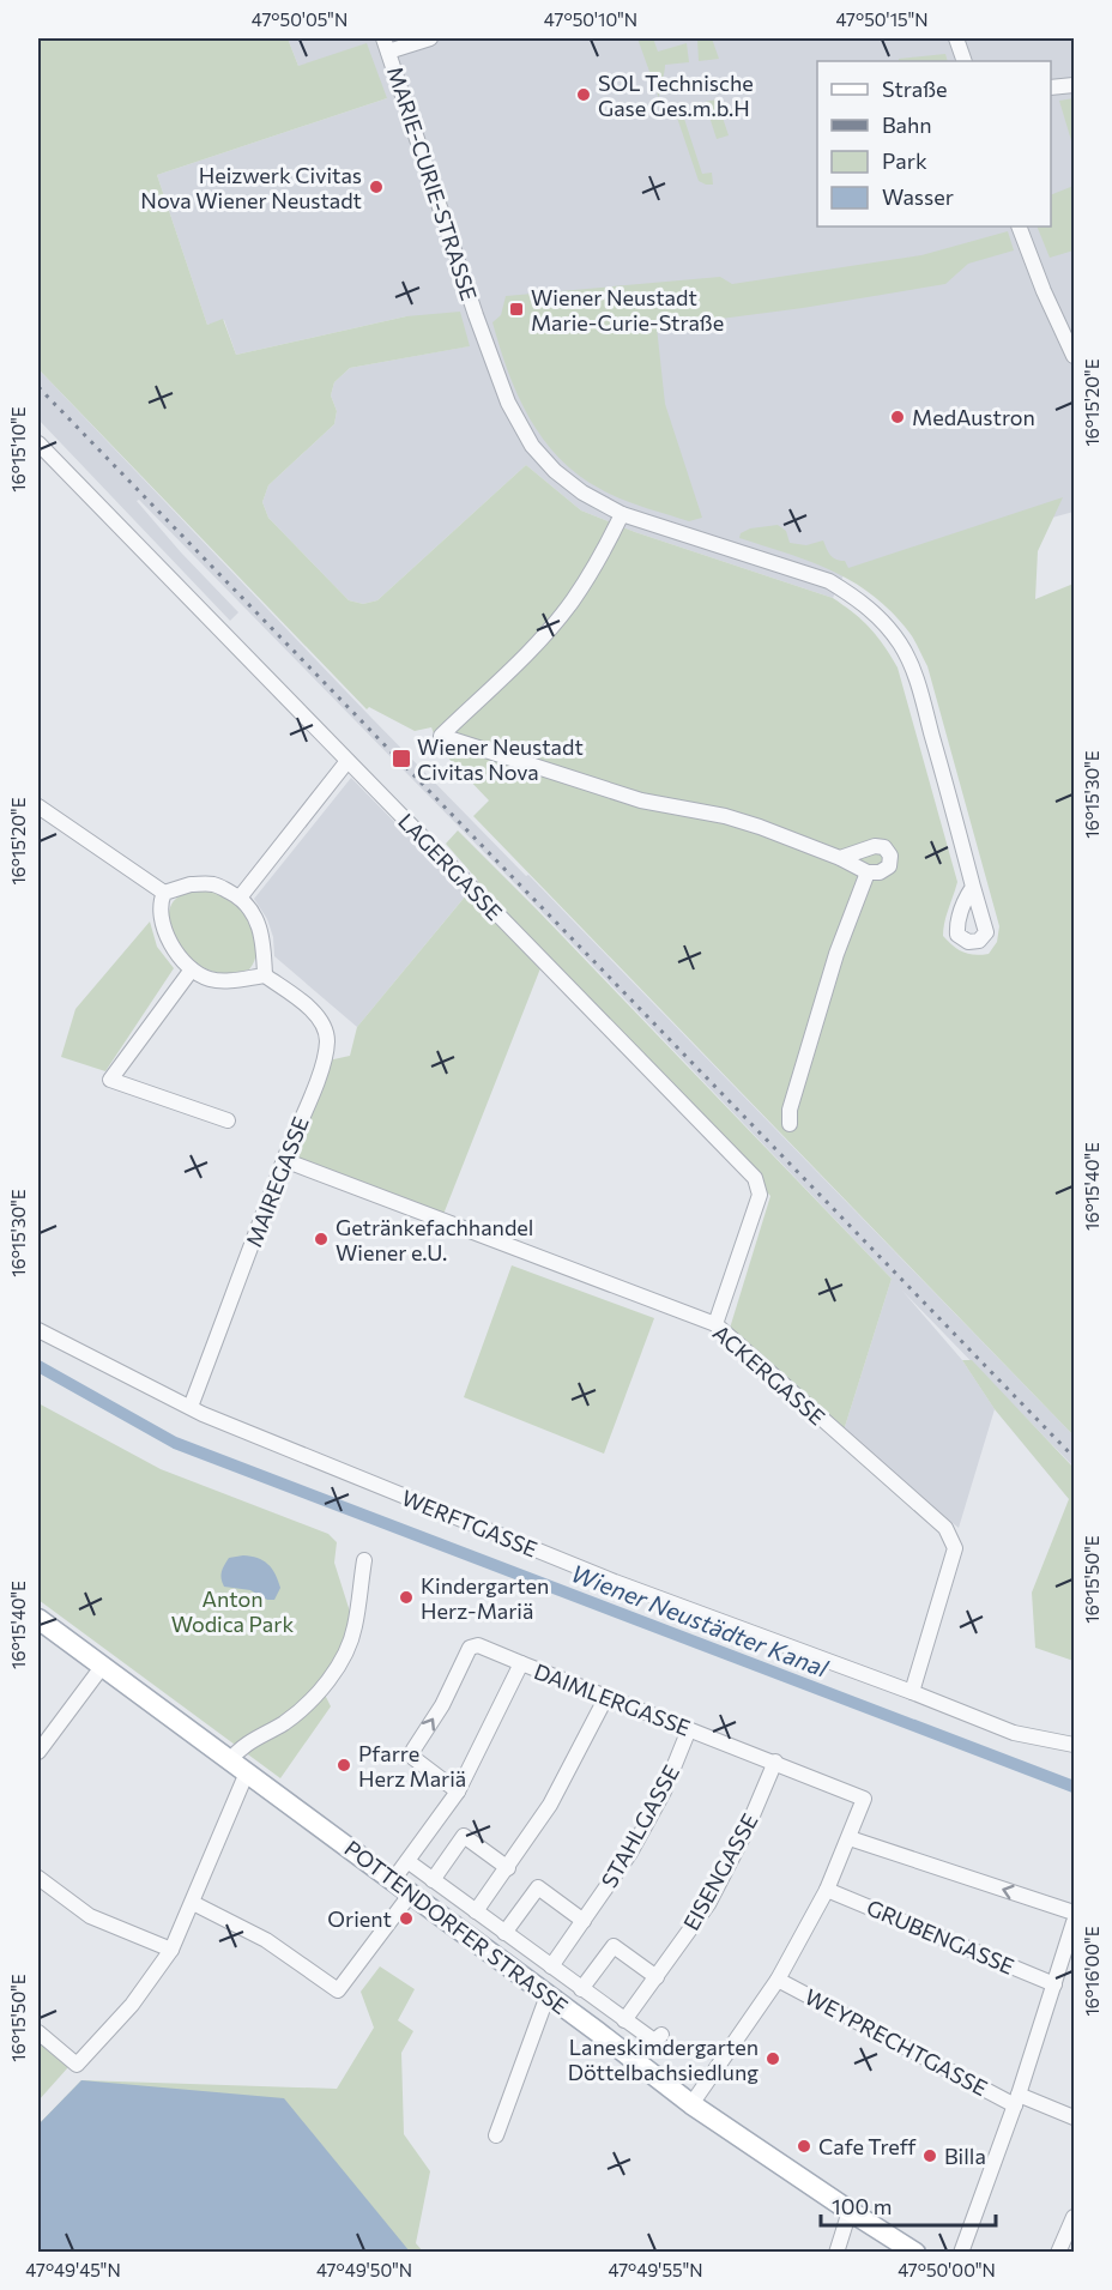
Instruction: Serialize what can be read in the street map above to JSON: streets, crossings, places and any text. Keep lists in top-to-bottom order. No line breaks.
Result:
{"streets":{"main road":["POTTENDORFER STRASSE"],"street":["MARIE-CURIE-STRASSE","LAGERGASSE","MAIREGASSE","ACKERGASSE","WERFTGASSE","DAIMLERGASSE","STAHLGASSE","EISENGASSE","GRUBENGASSE","WEYPRECHTGASSE"]},"crossings":[["LAGERGASSE","ACKERGASSE"],["MAIREGASSE","ACKERGASSE"],["MAIREGASSE","WERFTGASSE"],["ACKERGASSE","WERFTGASSE"],["DAIMLERGASSE","STAHLGASSE"],["DAIMLERGASSE","EISENGASSE"],["DAIMLERGASSE","POTTENDORFER STRASSE"],["STAHLGASSE","POTTENDORFER STRASSE"],["EISENGASSE","POTTENDORFER STRASSE"]],"water":["Wiener Neustädter Kanal"],"parks":["Anton Wodica Park"],"places":{"other":["SOL Technische Gase Ges.m.b.H","Heizwerk Civitas Nova Wiener Neustadt","MedAustron","Getränkefachhandel Wiener e.U.","Kindergarten Herz-Mariä","Pfarre Herz Mariä","Orient","Laneskimdergarten Döttelbachsiedlung","Cafe Treff","Billa"],"transit":["Wiener Neustadt Marie-Curie-Straße","Wiener Neustadt Civitas Nova"]},"legend":["Straße","Bahn","Park","Wasser"],"scale_bar":"100 m","coordinates":["47°50'05\"N","47°50'10\"N","47°50'15\"N","16°15'20\"E","16°15'10\"E","16°15'30\"E","16°15'40\"E","16°15'50\"E","16°16'00\"E","47°49'45\"N","47°49'50\"N","47°49'55\"N","47°50'00\"N"]}
